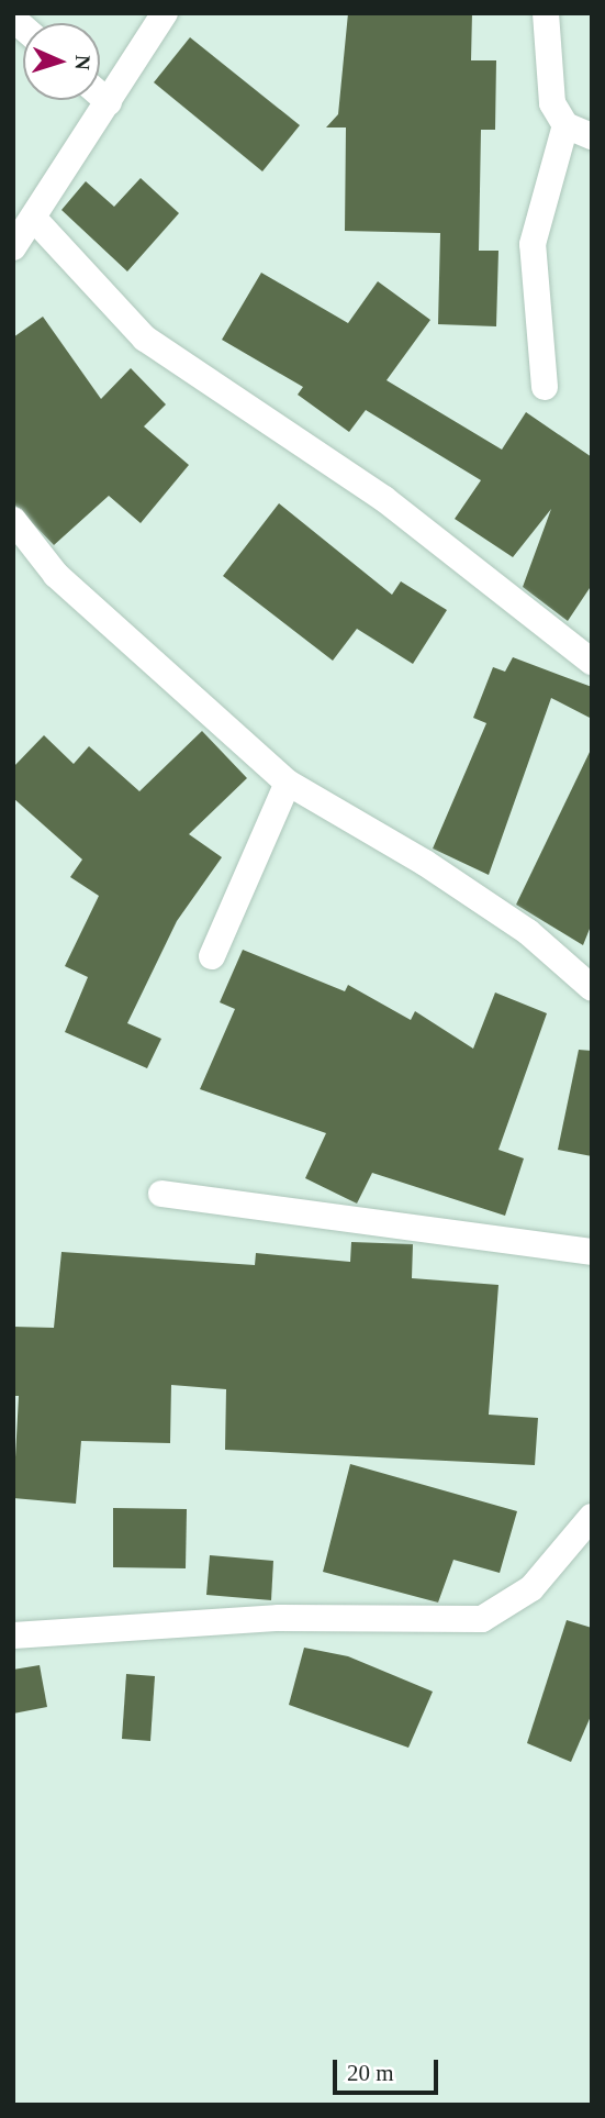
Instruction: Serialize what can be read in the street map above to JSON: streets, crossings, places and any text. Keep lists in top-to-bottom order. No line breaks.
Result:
{"scale_bar":"20 m","north":"right"}
